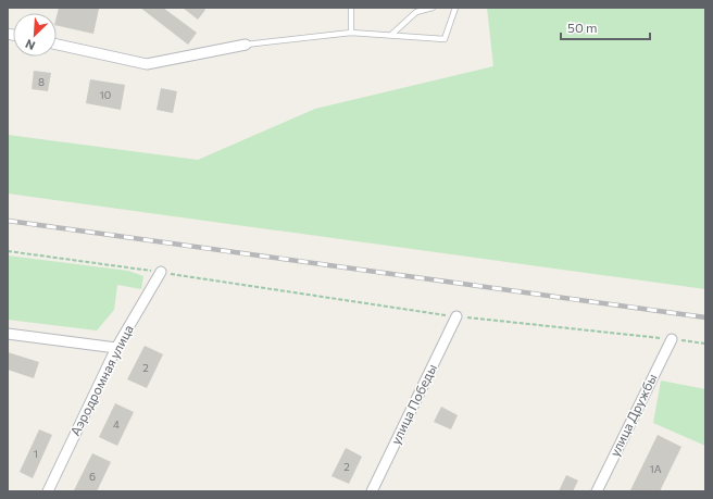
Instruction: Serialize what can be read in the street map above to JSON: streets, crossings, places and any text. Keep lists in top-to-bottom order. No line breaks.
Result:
{"streets":{"street":["Аэродромная улица","улица Победы","улица Дружбы"]},"house_numbers":["8","10","2","4","1","2","1А","6"],"scale_bar":"50 m","north":"bottom left"}
